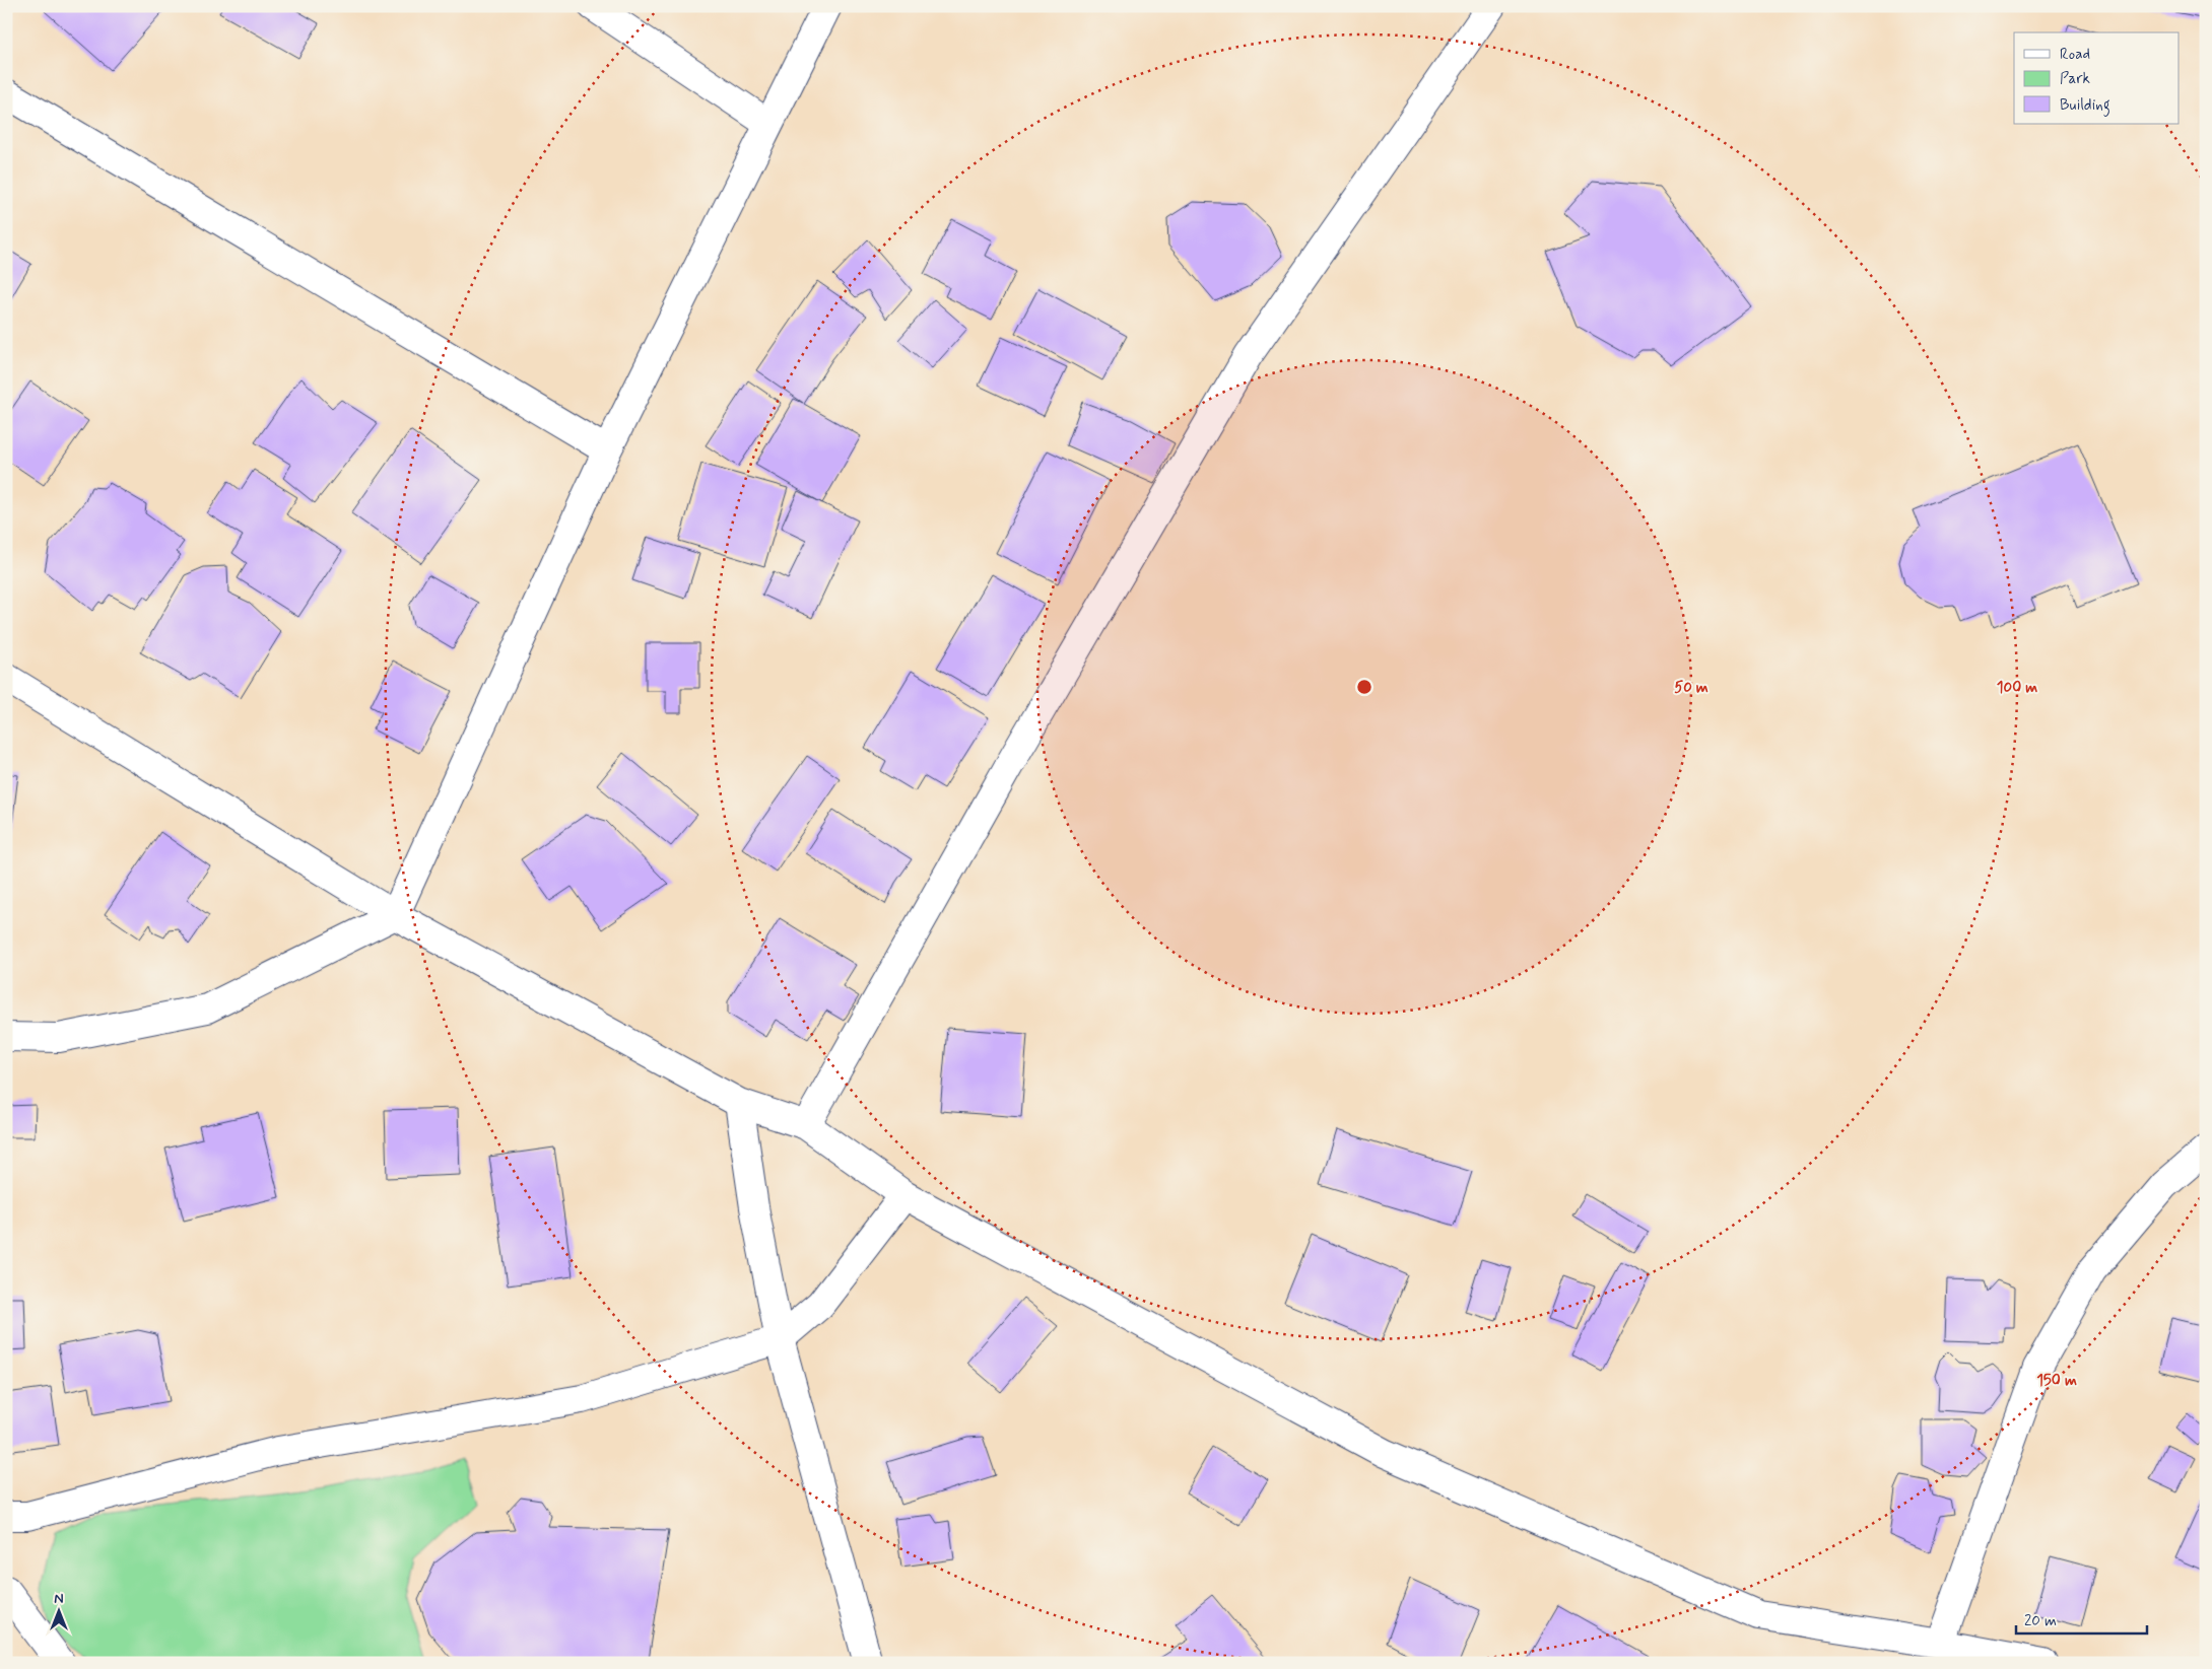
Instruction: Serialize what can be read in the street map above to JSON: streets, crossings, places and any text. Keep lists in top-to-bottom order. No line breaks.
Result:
{"legend":["Road","Park","Building"],"scale_bar":"20 m","north":"top","rings":["50 m","100 m","150 m"]}
